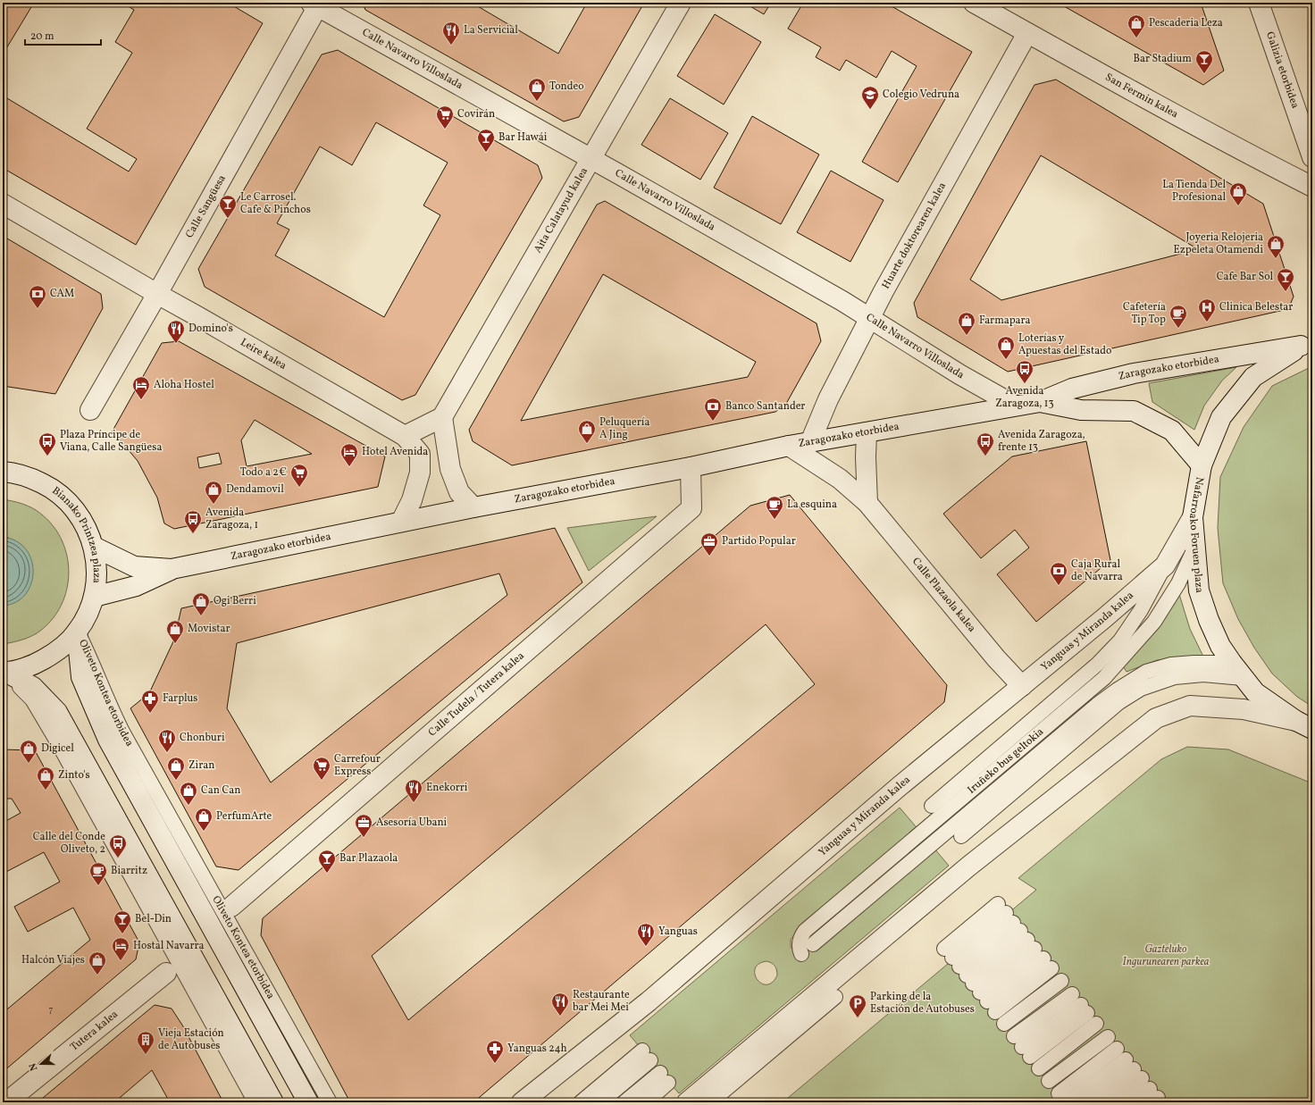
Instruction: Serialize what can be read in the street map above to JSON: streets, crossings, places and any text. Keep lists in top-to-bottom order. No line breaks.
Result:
{"streets":{"street":["Calle Navarro Villoslada","Galizia etorbidea","San Fermin kalea","Calle Sangüesa","Aita Calatayud kalea","Huarte doktorearen kalea","Leire kalea","Zaragozako etorbidea","Nafarroako Foruen plaza","Bianako Printzea plaza","Calle Plazaola kalea","Yanguas y Miranda kalea","Oliveto Kontea etorbidea","Calle Tudela / Tutera kalea","Tutera kalea"],"lane":["Iruñeko bus geltokia"]},"crossings":[["Calle Navarro Villoslada","Calle Sangüesa"],["Calle Navarro Villoslada","Aita Calatayud kalea"],["Calle Navarro Villoslada","Huarte doktorearen kalea"],["Calle Navarro Villoslada","Zaragozako etorbidea"],["San Fermin kalea","Huarte doktorearen kalea"],["Calle Sangüesa","Leire kalea"],["Huarte doktorearen kalea","Zaragozako etorbidea"],["Leire kalea","Zaragozako etorbidea"],["Zaragozako etorbidea","Nafarroako Foruen plaza"],["Zaragozako etorbidea","Bianako Printzea plaza"],["Zaragozako etorbidea","Calle Plazaola kalea"],["Zaragozako etorbidea","Calle Tudela / Tutera kalea"],["Nafarroako Foruen plaza","Yanguas y Miranda kalea"],["Nafarroako Foruen plaza","Iruñeko bus geltokia"],["Bianako Printzea plaza","Oliveto Kontea etorbidea"],["Calle Plazaola kalea","Yanguas y Miranda kalea"]],"parks":["Gazteluko Ingurunearen parkea"],"places":{"shop":["Pescaderia Leza","Tondeo","La Tienda Del Profesional","Joyeria Relojeria Ezpeleta Otamendi","Farmapara","Loterías y Apuestas del Estado","Peluquería A Jing","Dendamovil","Ogi Berri","Movistar","Digicel","Ziran","Zinto's","Can Can","PerfumArte","Halcón Viajes"],"restaurant":["La Servicial","Domino's","Chonburi","Enekorri","Yanguas","Restaurante bar Mei Mei"],"bar":["Bar Stadium","Bar Hawái","Le Carrosel. Cafe & Pinchos","Cafe Bar Sol","Bar Plazaola","Bel-Din"],"school or university":["Colegio Vedruna"],"supermarket":["Covirán","Todo a 2€","Carrefour Express"],"bank":["CAM","Banco Santander","Caja Rural de Navarra"],"hospital":["Clinica Belestar"],"cafe":["Cafetería Tip Top","La esquina","Biarritz"],"bus stop":["Avenida Zaragoza, 13","Plaza Príncipe de Viana, Calle Sangüesa","Avenida Zaragoza, frente 13","Avenida Zaragoza, 1","Calle del Conde Oliveto, 2"],"hotel":["Aloha Hostel","Hotel Avenida","Hostal Navarra"],"office":["Partido Popular","Asesoría Ubani"],"pharmacy":["Farplus","Yanguas 24h"],"parking":["Parking de la Estación de Autobuses"],"building":["Vieja Estación de Autobuses"]},"house_numbers":["7"],"scale_bar":"20 m","north":"left"}
